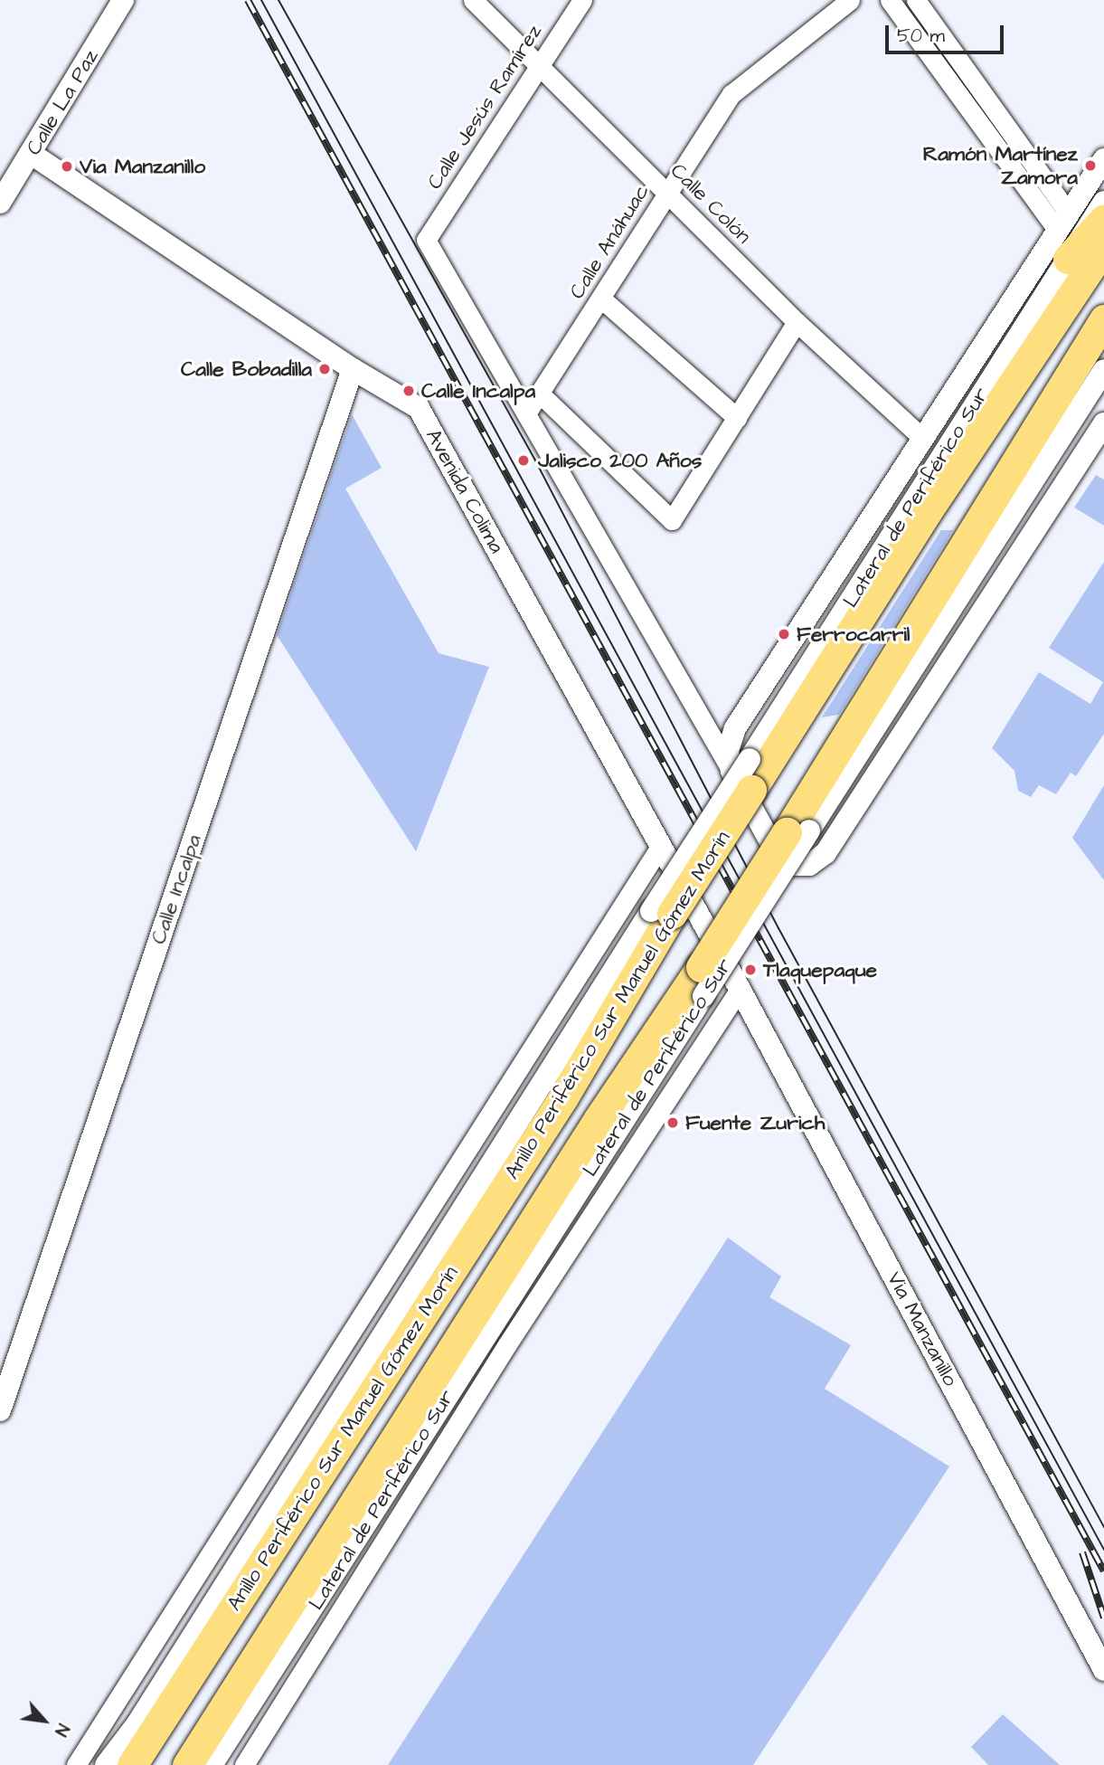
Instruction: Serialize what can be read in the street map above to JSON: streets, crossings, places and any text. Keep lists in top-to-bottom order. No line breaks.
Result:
{"streets":{"highway":["Anillo Periférico Sur Manuel Gómez Morín"],"street":["Calle La Paz","Calle Jesús Ramírez","Calle Colón","Calle Anáhuac","Avenida Colima","Lateral de Periférico Sur","Calle Incalpa","Via Manzanillo"]},"crossings":[["Calle La Paz","Avenida Colima"],["Calle Jesús Ramírez","Calle Colón"],["Calle Jesús Ramírez","Calle Anáhuac"],["Calle Colón","Calle Anáhuac"],["Avenida Colima","Calle Incalpa"],["Avenida Colima","Via Manzanillo"],["Lateral de Periférico Sur","Anillo Periférico Sur Manuel Gómez Morín"]],"places":["Ramón Martínez Zamora","Via Manzanillo","Calle Bobadilla","Calle Incalpa","Jalisco 200 Años","Ferrocarril","Tlaquepaque","Fuente Zurich"],"scale_bar":"50 m","north":"bottom right"}
